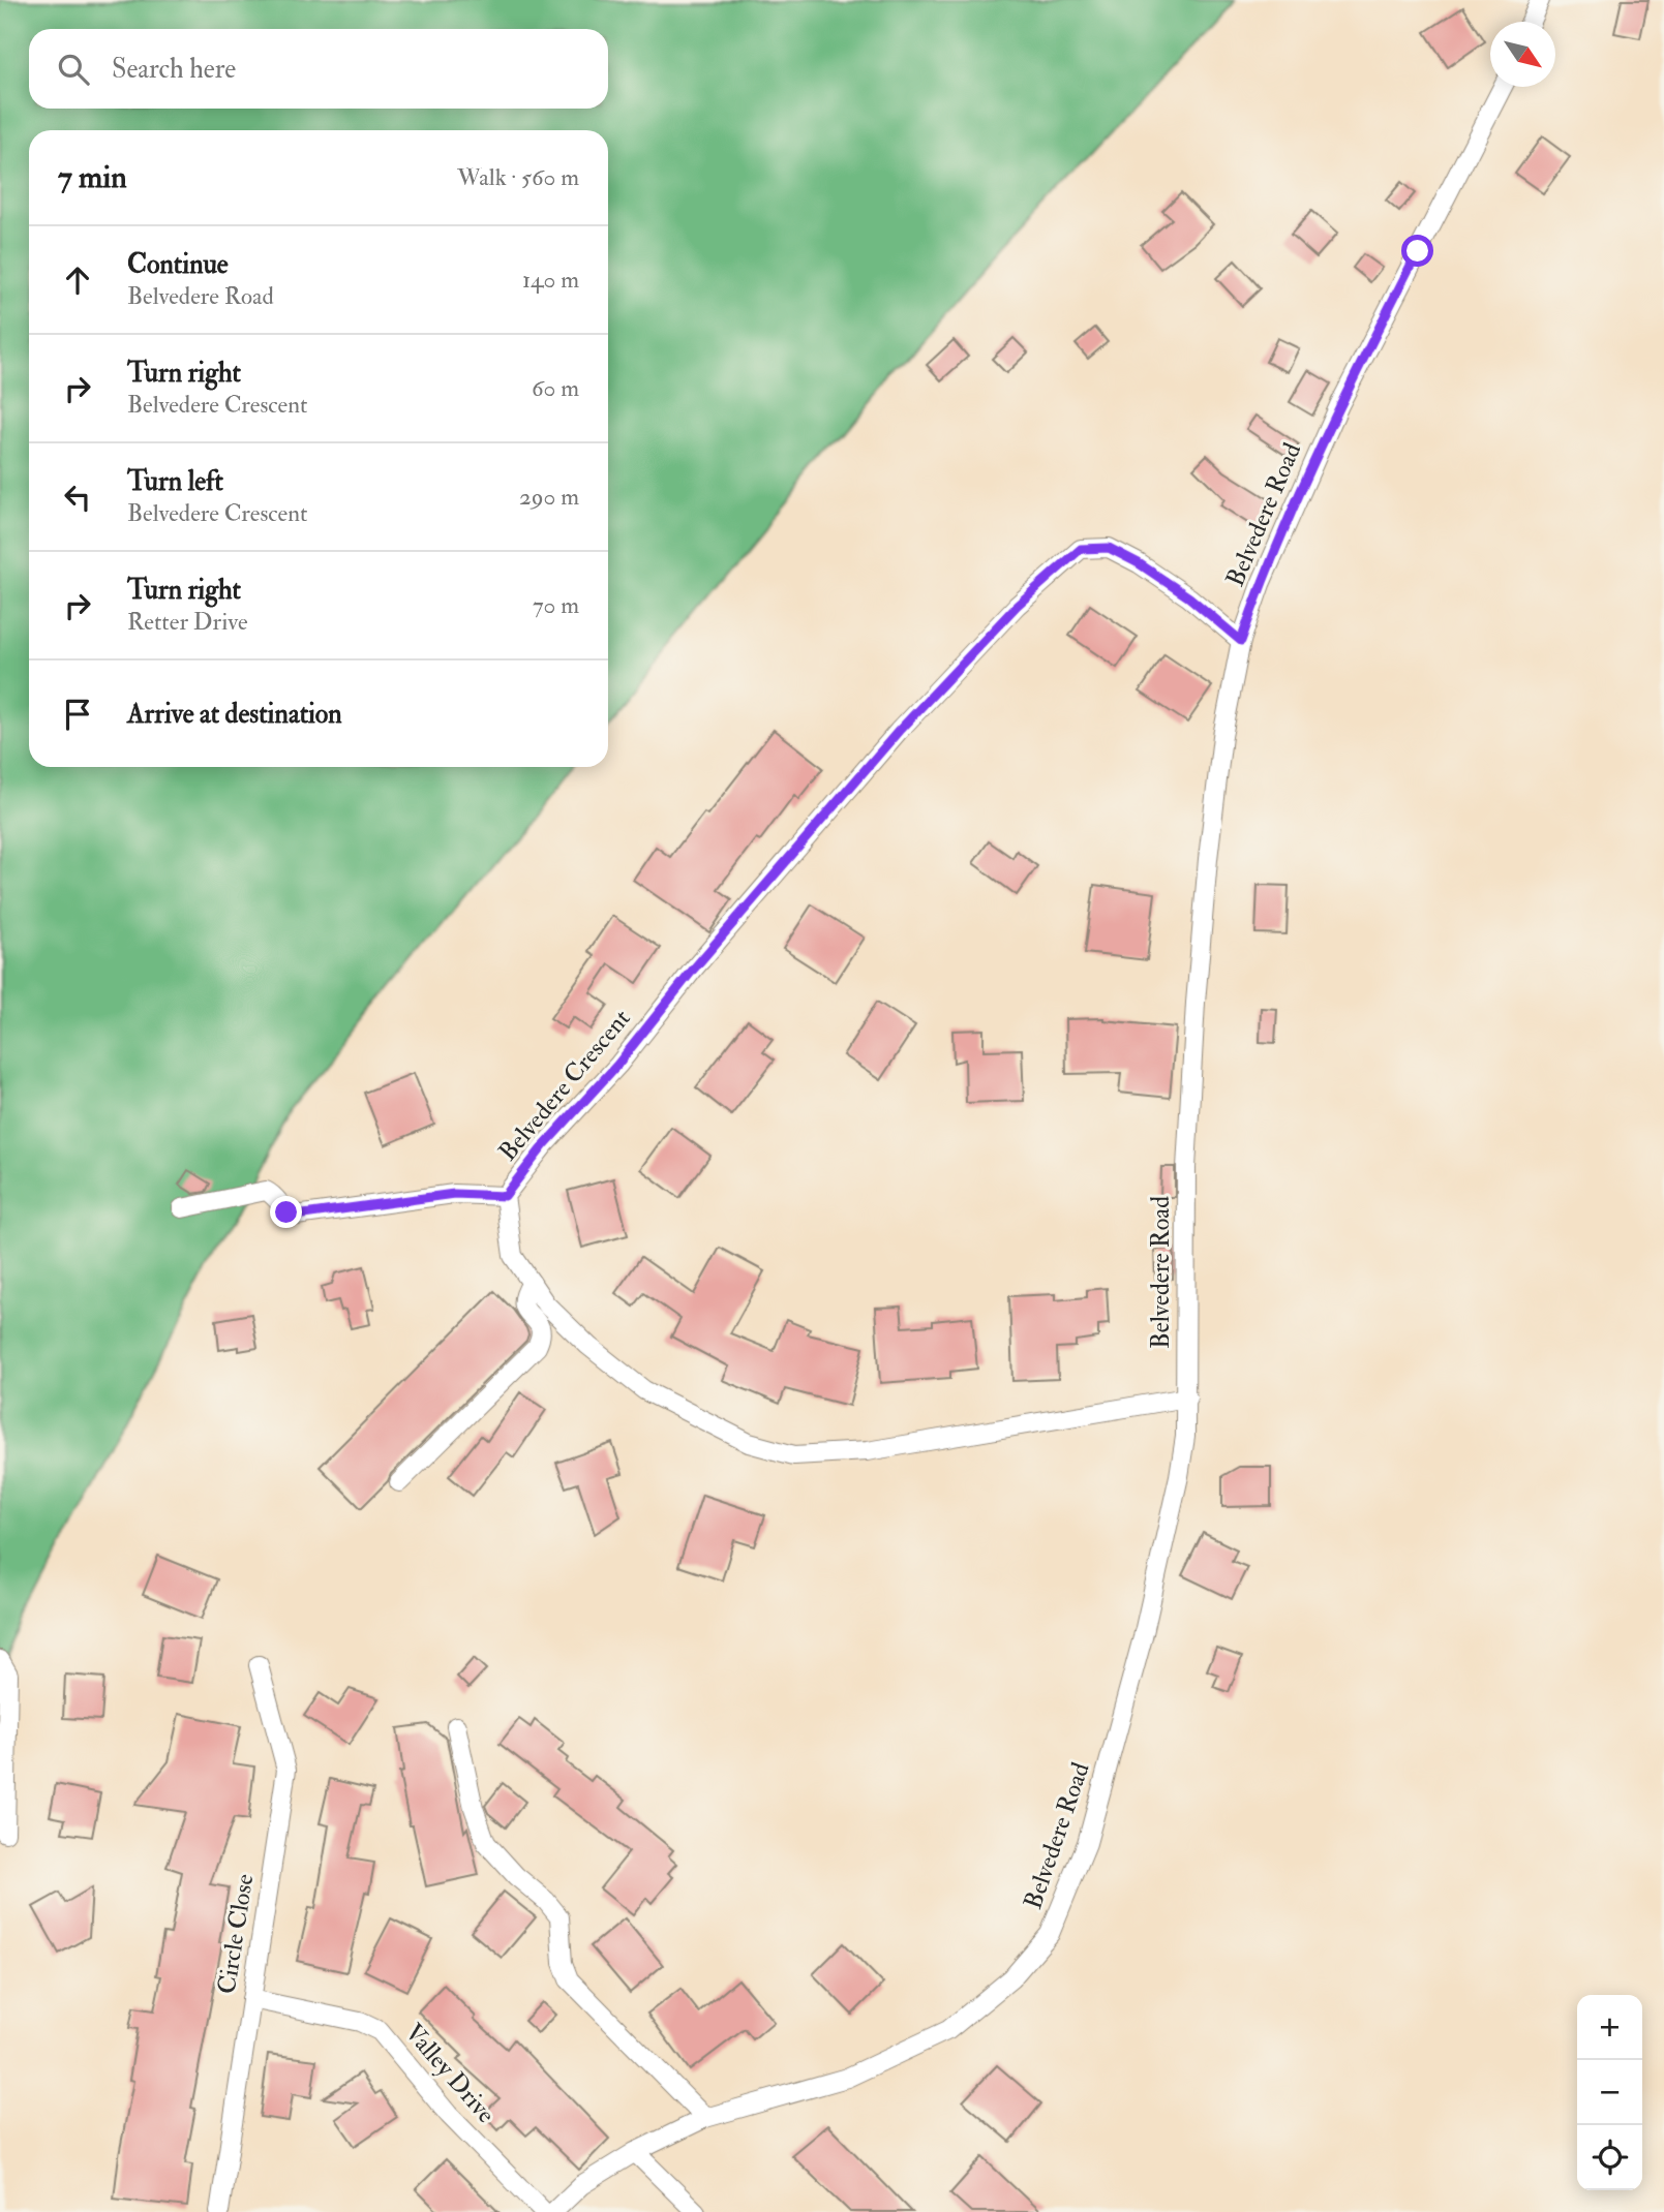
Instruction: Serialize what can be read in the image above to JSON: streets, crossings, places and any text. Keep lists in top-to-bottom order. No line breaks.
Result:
{"streets":{"street":["Belvedere Road","Belvedere Crescent","Circle Close","Valley Drive"]},"crossings":[["Belvedere Road","Belvedere Crescent"],["Circle Close","Valley Drive"]],"north":"bottom right","page":{"search":"Search here","heading":["7 min","Walk · 560 m"],"list":[["Continue","Belvedere Road","140 m"],["Turn right","Belvedere Crescent","60 m"],["Turn left","Belvedere Crescent","290 m"],["Turn right","Retter Drive","70 m"],"Arrive at destination"],"map_buttons":["+","−"]}}
